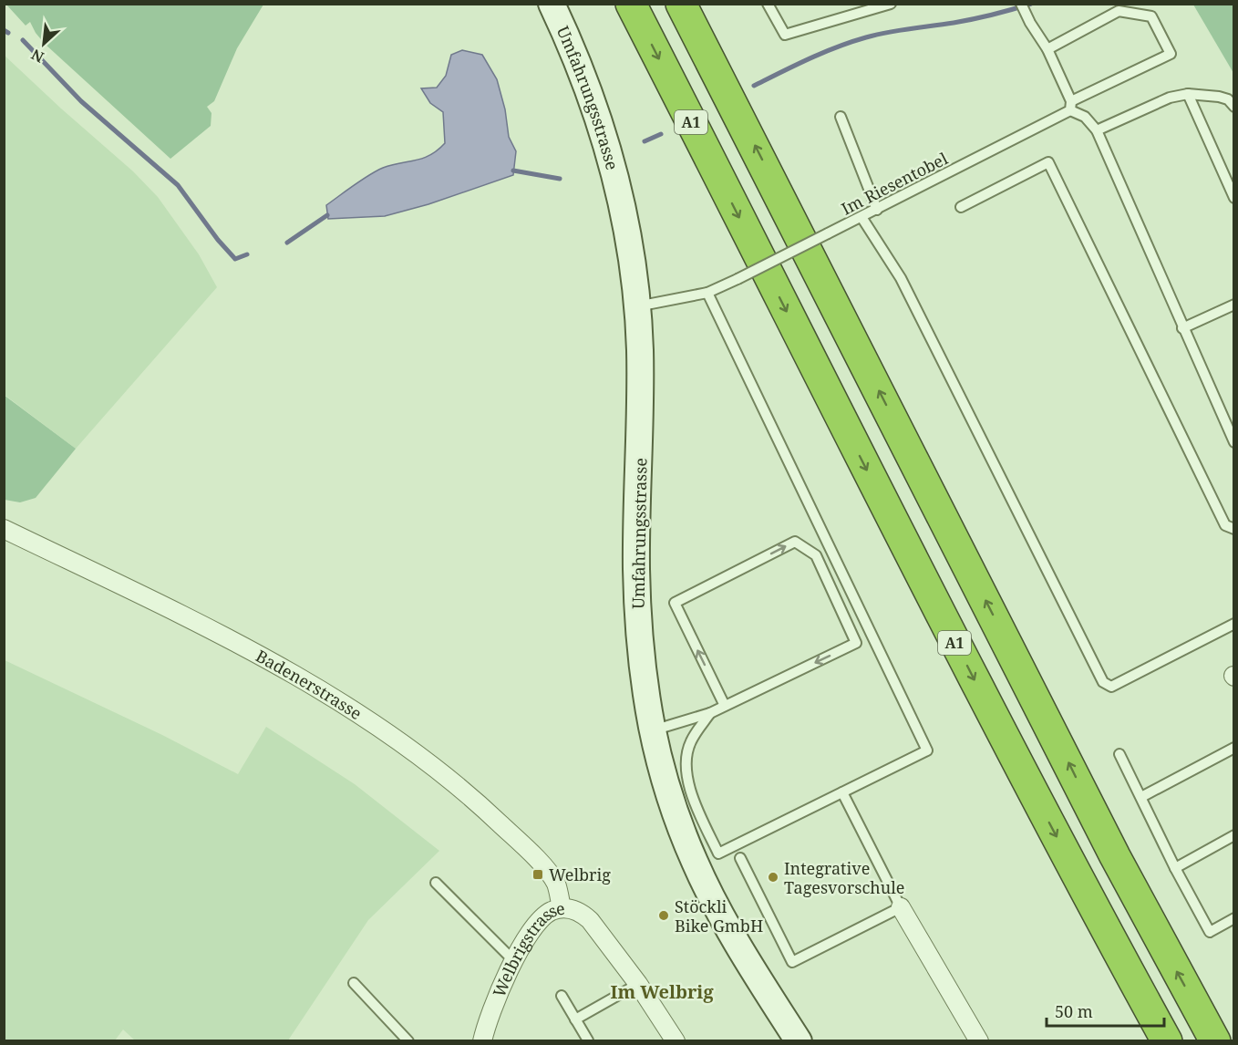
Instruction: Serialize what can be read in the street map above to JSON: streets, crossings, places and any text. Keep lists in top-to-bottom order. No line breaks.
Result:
{"streets":{"highway":["A1"],"main road":["Umfahrungsstrasse"],"street":["Badenerstrasse","Welbrigstrasse"],"lane":["Im Riesentobel"]},"crossings":[["Umfahrungsstrasse","Im Riesentobel"],["Badenerstrasse","Welbrigstrasse"]],"districts":["Im Welbrig"],"places":{"transit":["Welbrig"],"other":["Integrative Tagesvorschule","Stöckli Bike GmbH"]},"scale_bar":"50 m","north":"bottom left"}
